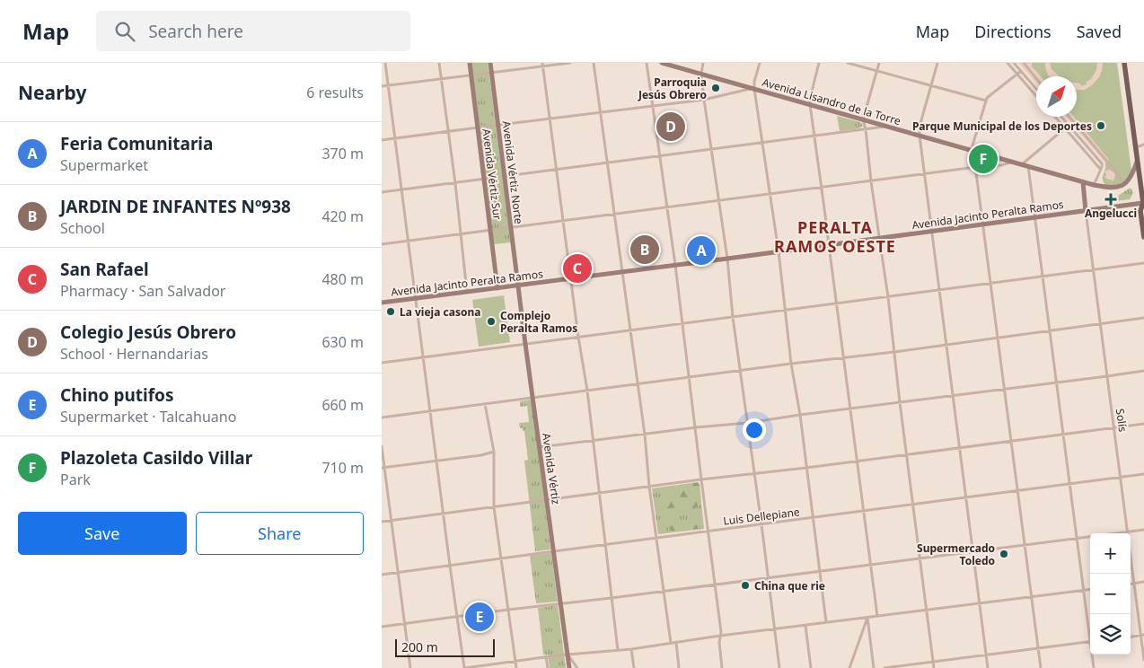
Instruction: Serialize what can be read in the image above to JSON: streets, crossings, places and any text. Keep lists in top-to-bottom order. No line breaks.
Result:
{"streets":{"street":["Avenida Lisandro de la Torre","Avenida Vértiz Norte","Avenida Vértiz Sur","Avenida Jacinto Peralta Ramos","Solís","Avenida Vértiz","Luis Dellepiane"]},"crossings":[["Avenida Lisandro de la Torre","Solís"],["Avenida Vértiz Norte","Avenida Jacinto Peralta Ramos"],["Avenida Vértiz Norte","Avenida Vértiz"],["Avenida Vértiz Sur","Avenida Jacinto Peralta Ramos"],["Avenida Jacinto Peralta Ramos","Solís"],["Avenida Jacinto Peralta Ramos","Avenida Vértiz"],["Solís","Luis Dellepiane"],["Avenida Vértiz","Luis Dellepiane"]],"districts":["PERALTA RAMOS OESTE"],"places":{"other":["Parroquia Jesús Obrero","Parque Municipal de los Deportes","La vieja casona","Complejo Peralta Ramos","Supermercado Toledo","China que rie"],"health":["Angelucci"]},"scale_bar":"200 m","north":"top right","page":{"header":"Map","search":"Search here","nav":["Map","Directions","Saved"],"heading":["Nearby","6 results"],"pins":["D","F","B","A","C","E"],"list":[{"mark":"A","name":"Feria Comunitaria","note":"Supermarket","value":"370 m"},{"mark":"B","name":"JARDIN DE INFANTES Nº938","note":"School","value":"420 m"},{"mark":"C","name":"San Rafael","note":"Pharmacy · San Salvador","value":"480 m"},{"mark":"D","name":"Colegio Jesús Obrero","note":"School · Hernandarias","value":"630 m"},{"mark":"E","name":"Chino putifos","note":"Supermarket · Talcahuano","value":"660 m"},{"mark":"F","name":"Plazoleta Casildo Villar","note":"Park","value":"710 m"}],"buttons":["Save","Share"],"map_buttons":["+","−"],"scale":"200 m"}}
